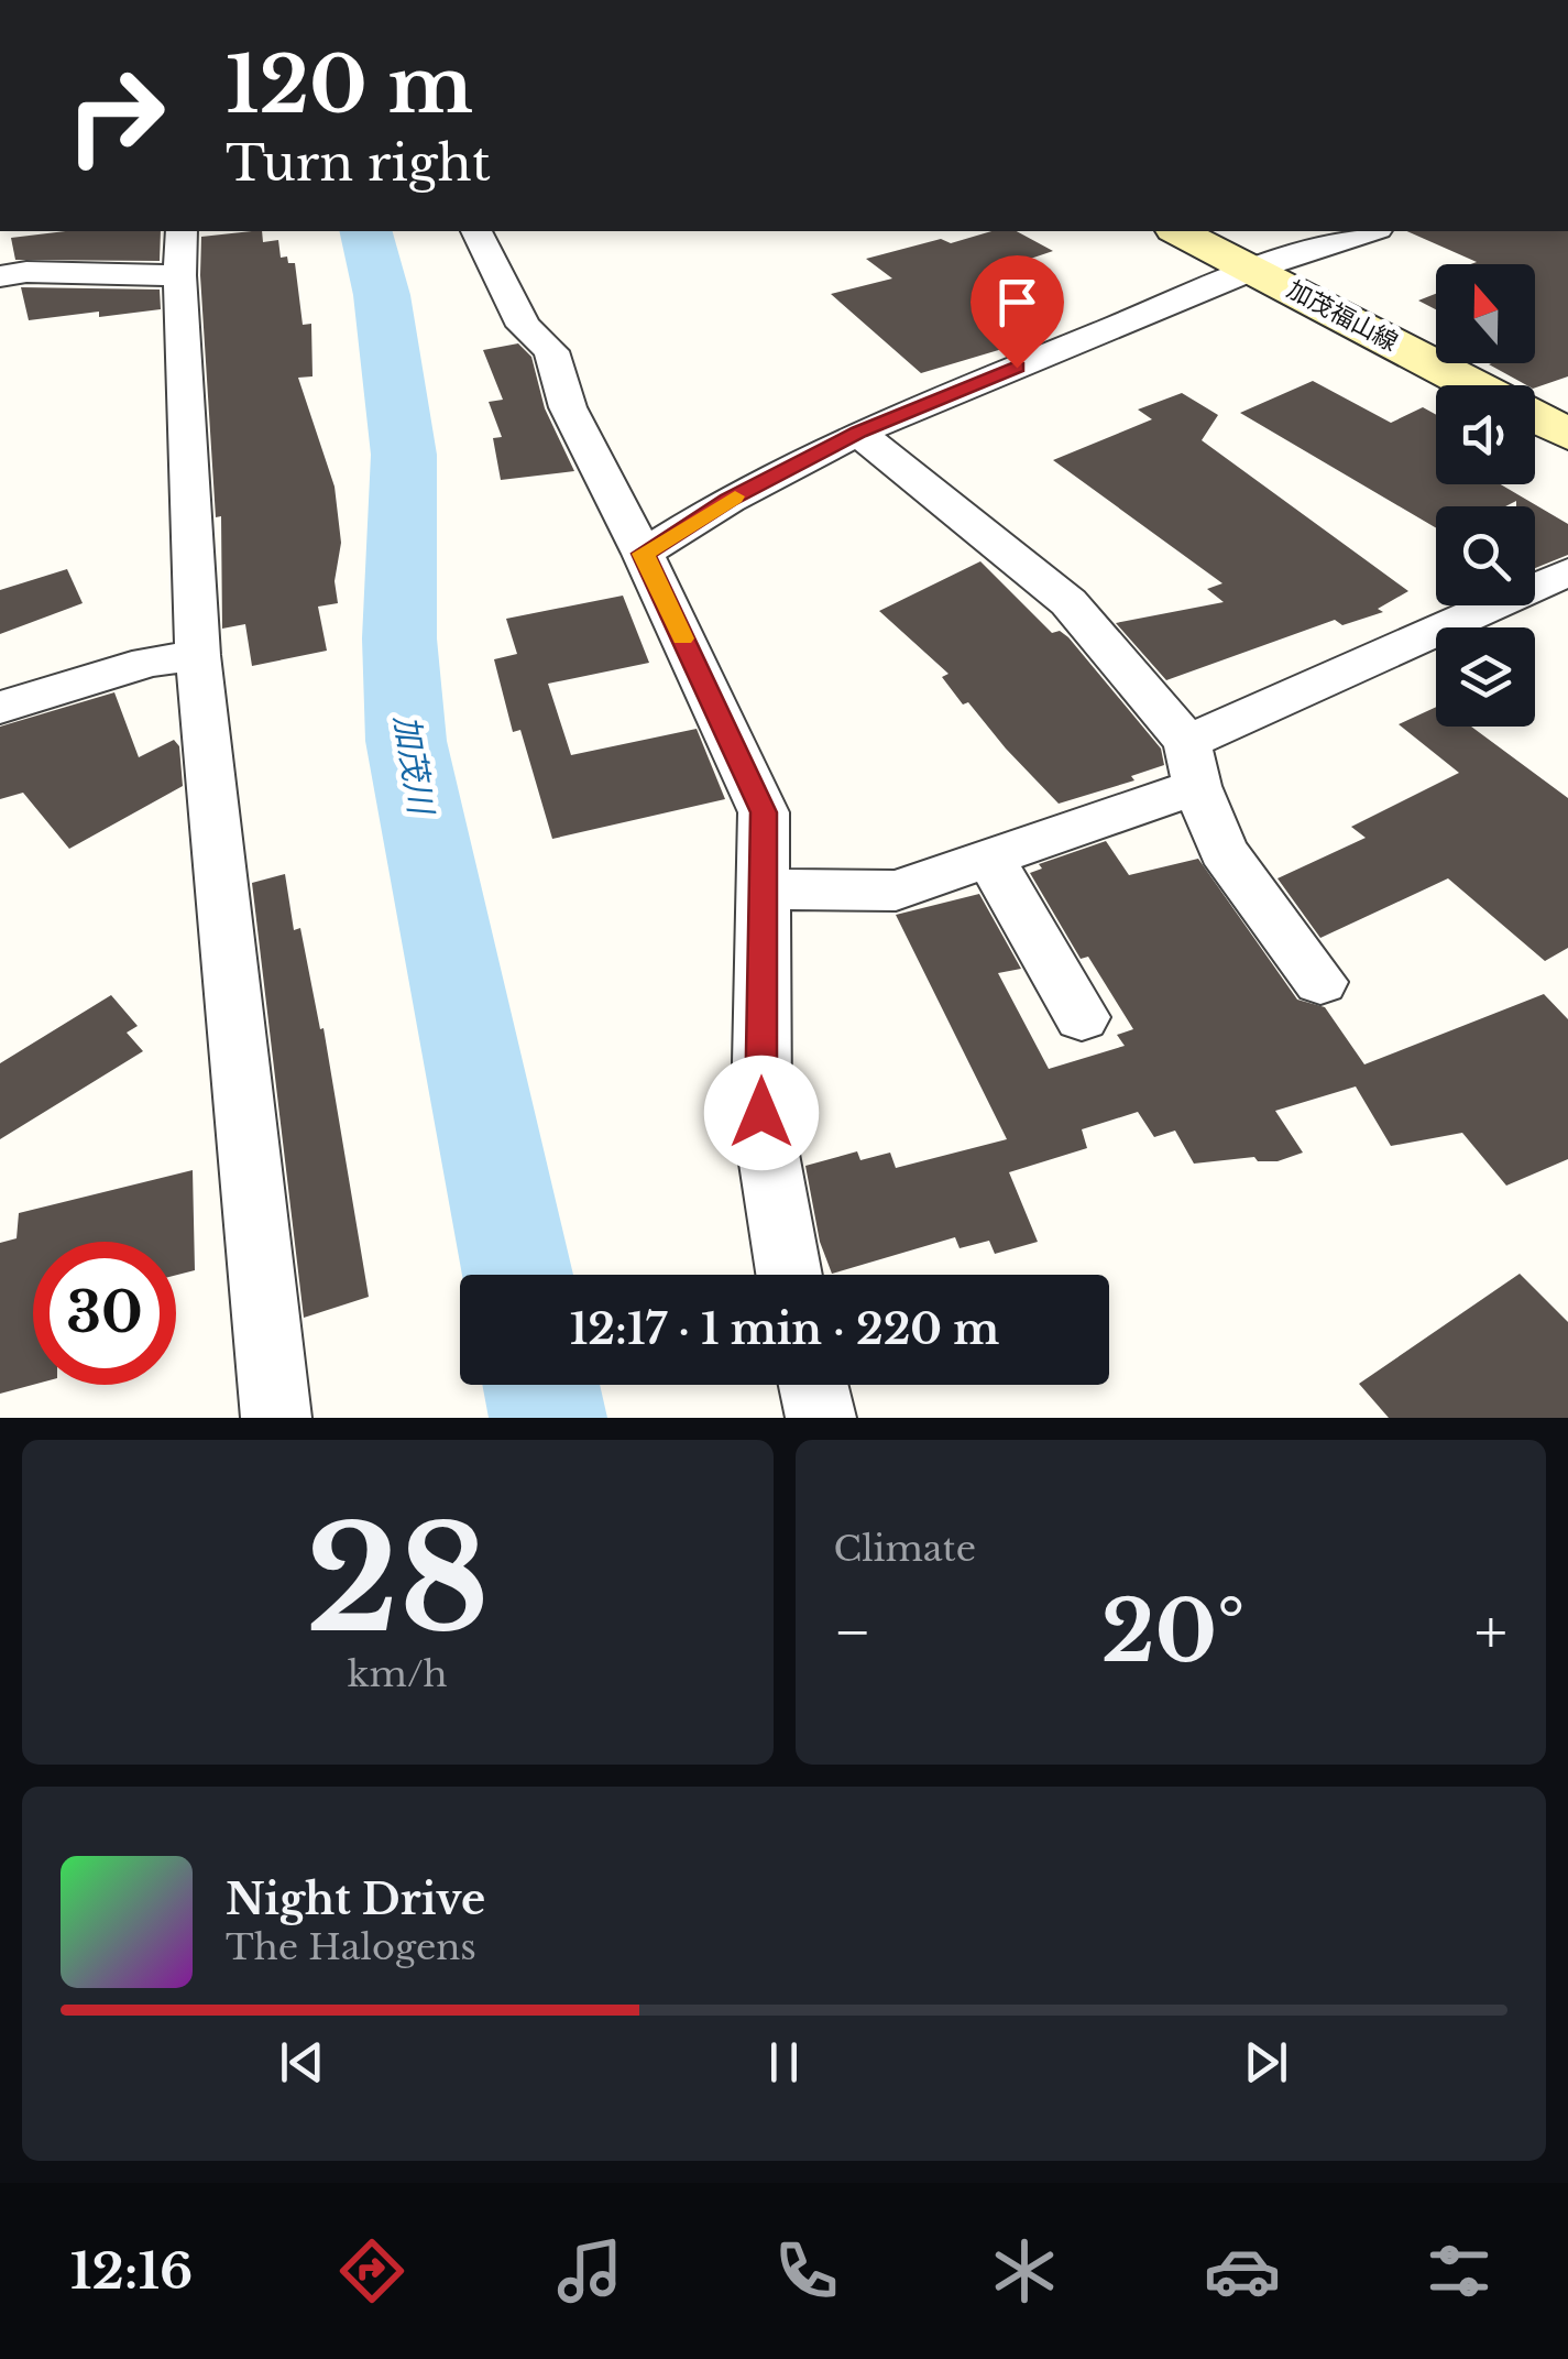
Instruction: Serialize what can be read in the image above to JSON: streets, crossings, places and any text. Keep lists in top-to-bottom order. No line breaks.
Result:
{"streets":{"main road":["加茂福山線"]},"water":["加茂川"],"north":"top","page":{"turn":["120 m","Turn right"],"limit":"30","trip":"12:17 · 1 min · 220 m","tile":[["28","km/h"],"Climate"],"heat":["−","20°","+"],"song":["Night Drive","The Halogens"],"tabs":"12:16"}}
